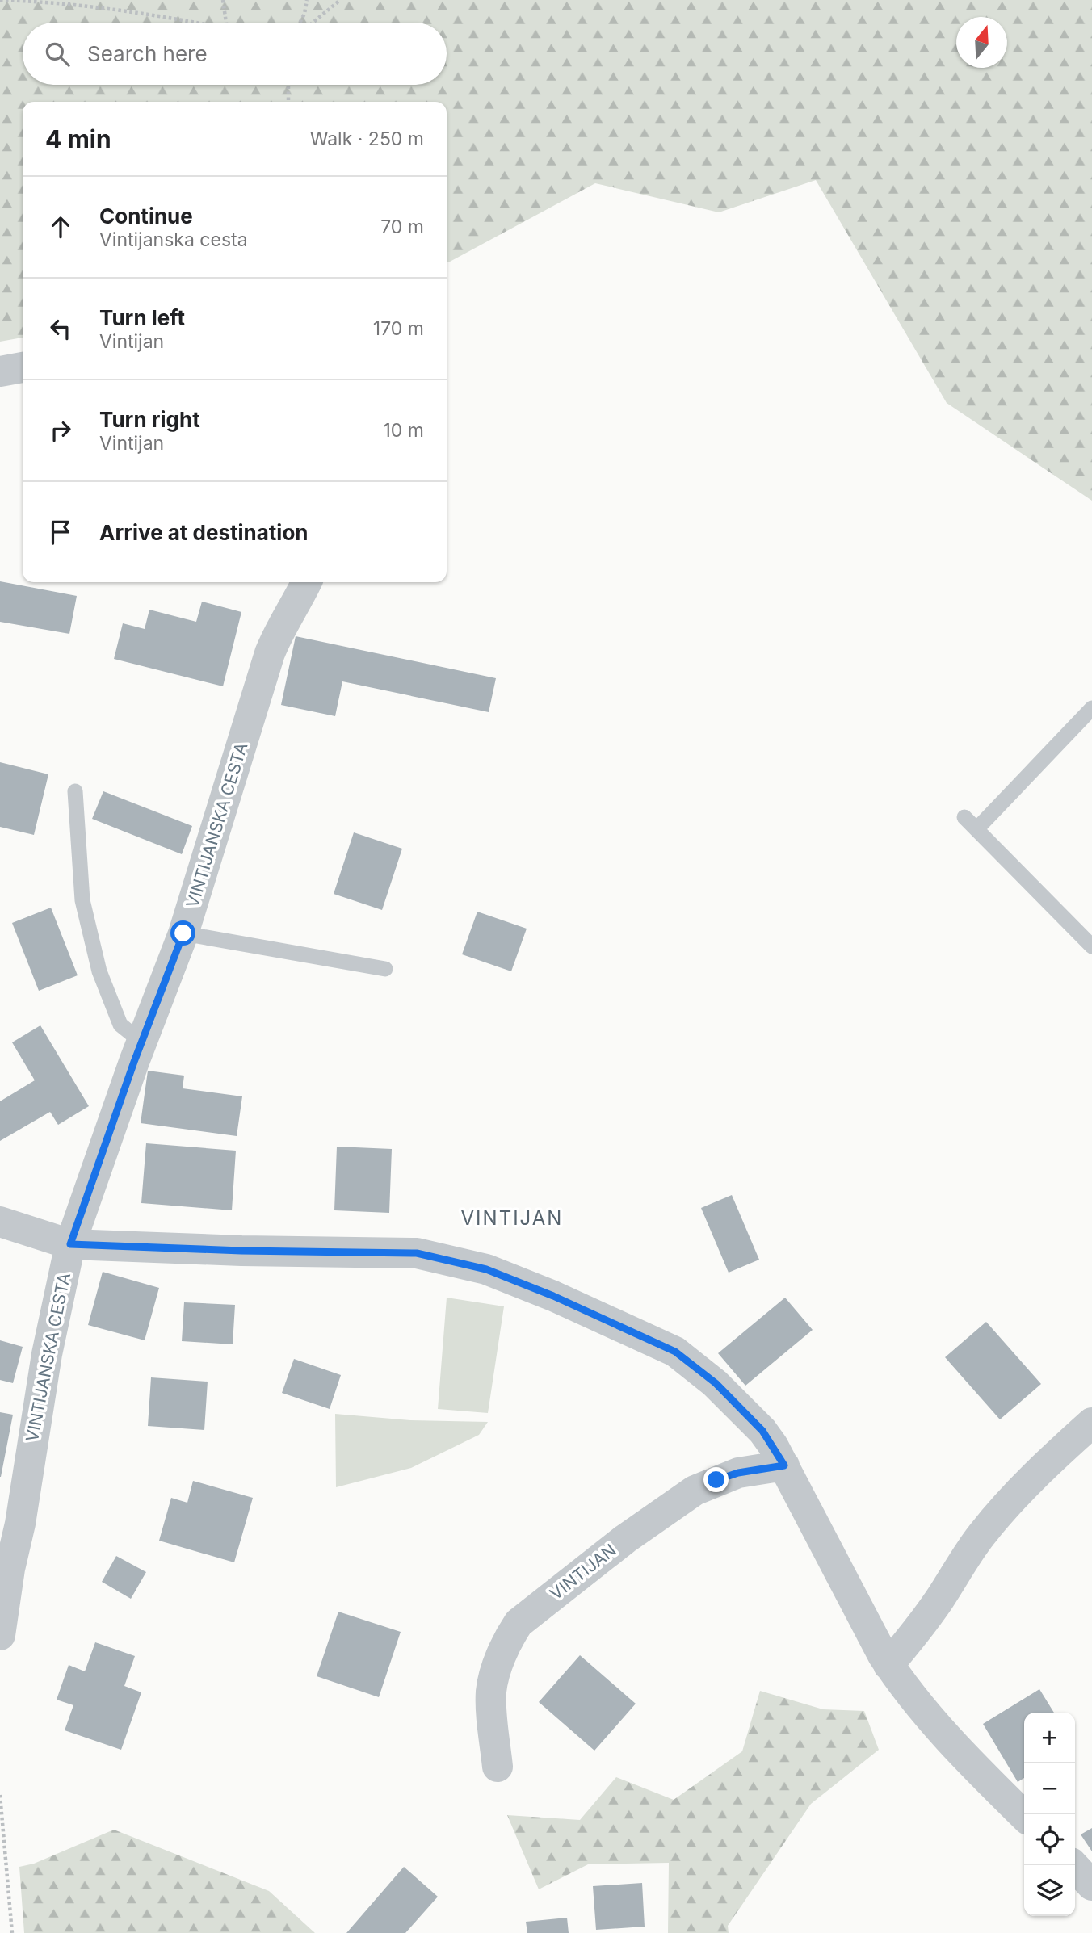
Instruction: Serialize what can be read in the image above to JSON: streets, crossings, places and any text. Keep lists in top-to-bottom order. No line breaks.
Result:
{"streets":{"street":["VINTIJANSKA CESTA","VINTIJAN"]},"districts":["VINTIJAN"],"north":"top","page":{"search":"Search here","heading":["4 min","Walk · 250 m"],"list":[["Continue","Vintijanska cesta","70 m"],["Turn left","Vintijan","170 m"],["Turn right","Vintijan","10 m"],"Arrive at destination"],"map_buttons":["+","−"]}}
